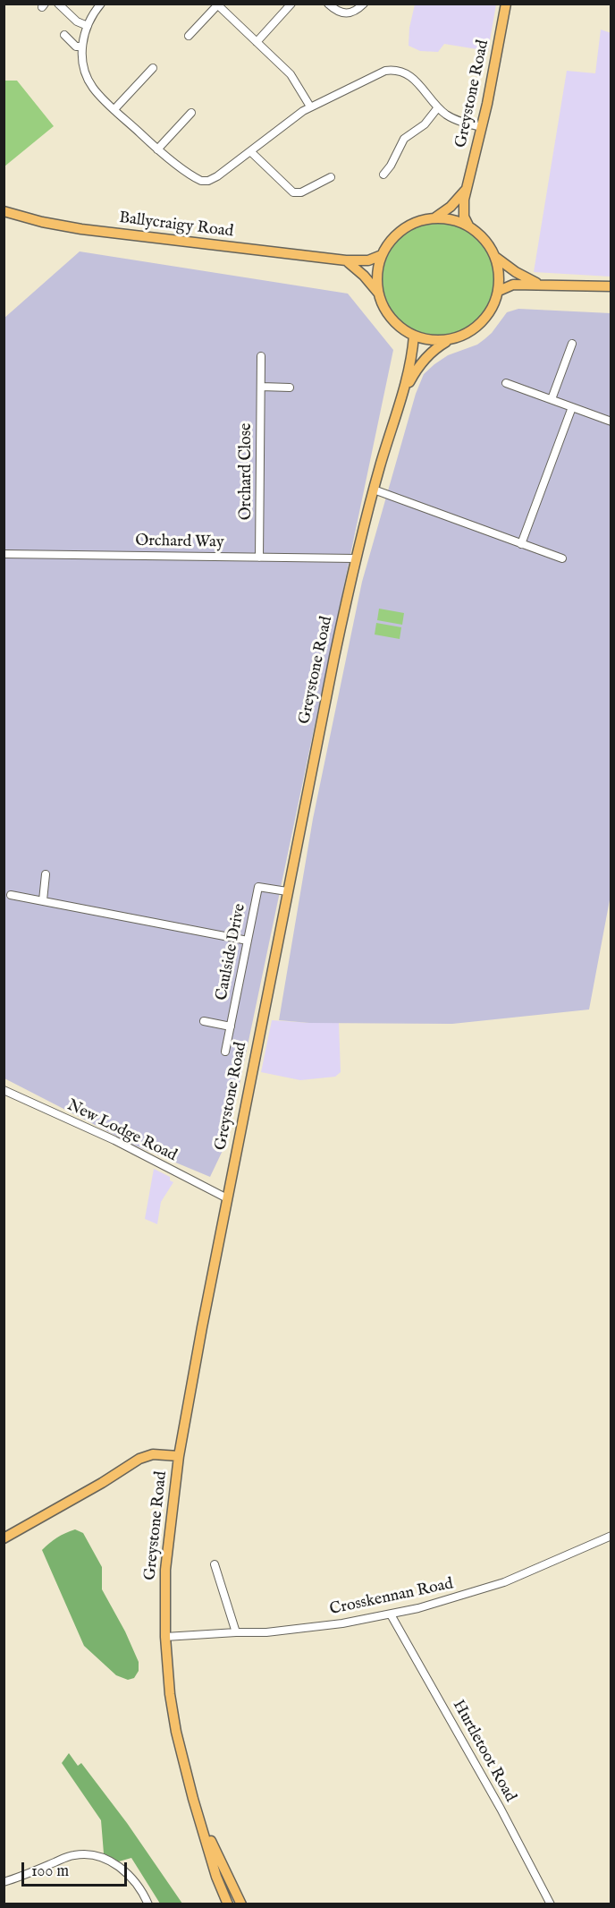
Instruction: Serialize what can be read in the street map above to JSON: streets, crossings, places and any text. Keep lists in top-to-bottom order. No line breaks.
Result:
{"streets":{"main road":["Greystone Road","Ballycraigy Road"],"street":["Orchard Close","Orchard Way","Caulside Drive","New Lodge Road","Crosskennan Road","Hurtletoot Road"]},"crossings":[["Greystone Road","Ballycraigy Road"],["Greystone Road","Orchard Way"],["Greystone Road","Caulside Drive"],["Greystone Road","New Lodge Road"],["Greystone Road","Crosskennan Road"],["Orchard Close","Orchard Way"],["Crosskennan Road","Hurtletoot Road"]],"scale_bar":"100 m"}
